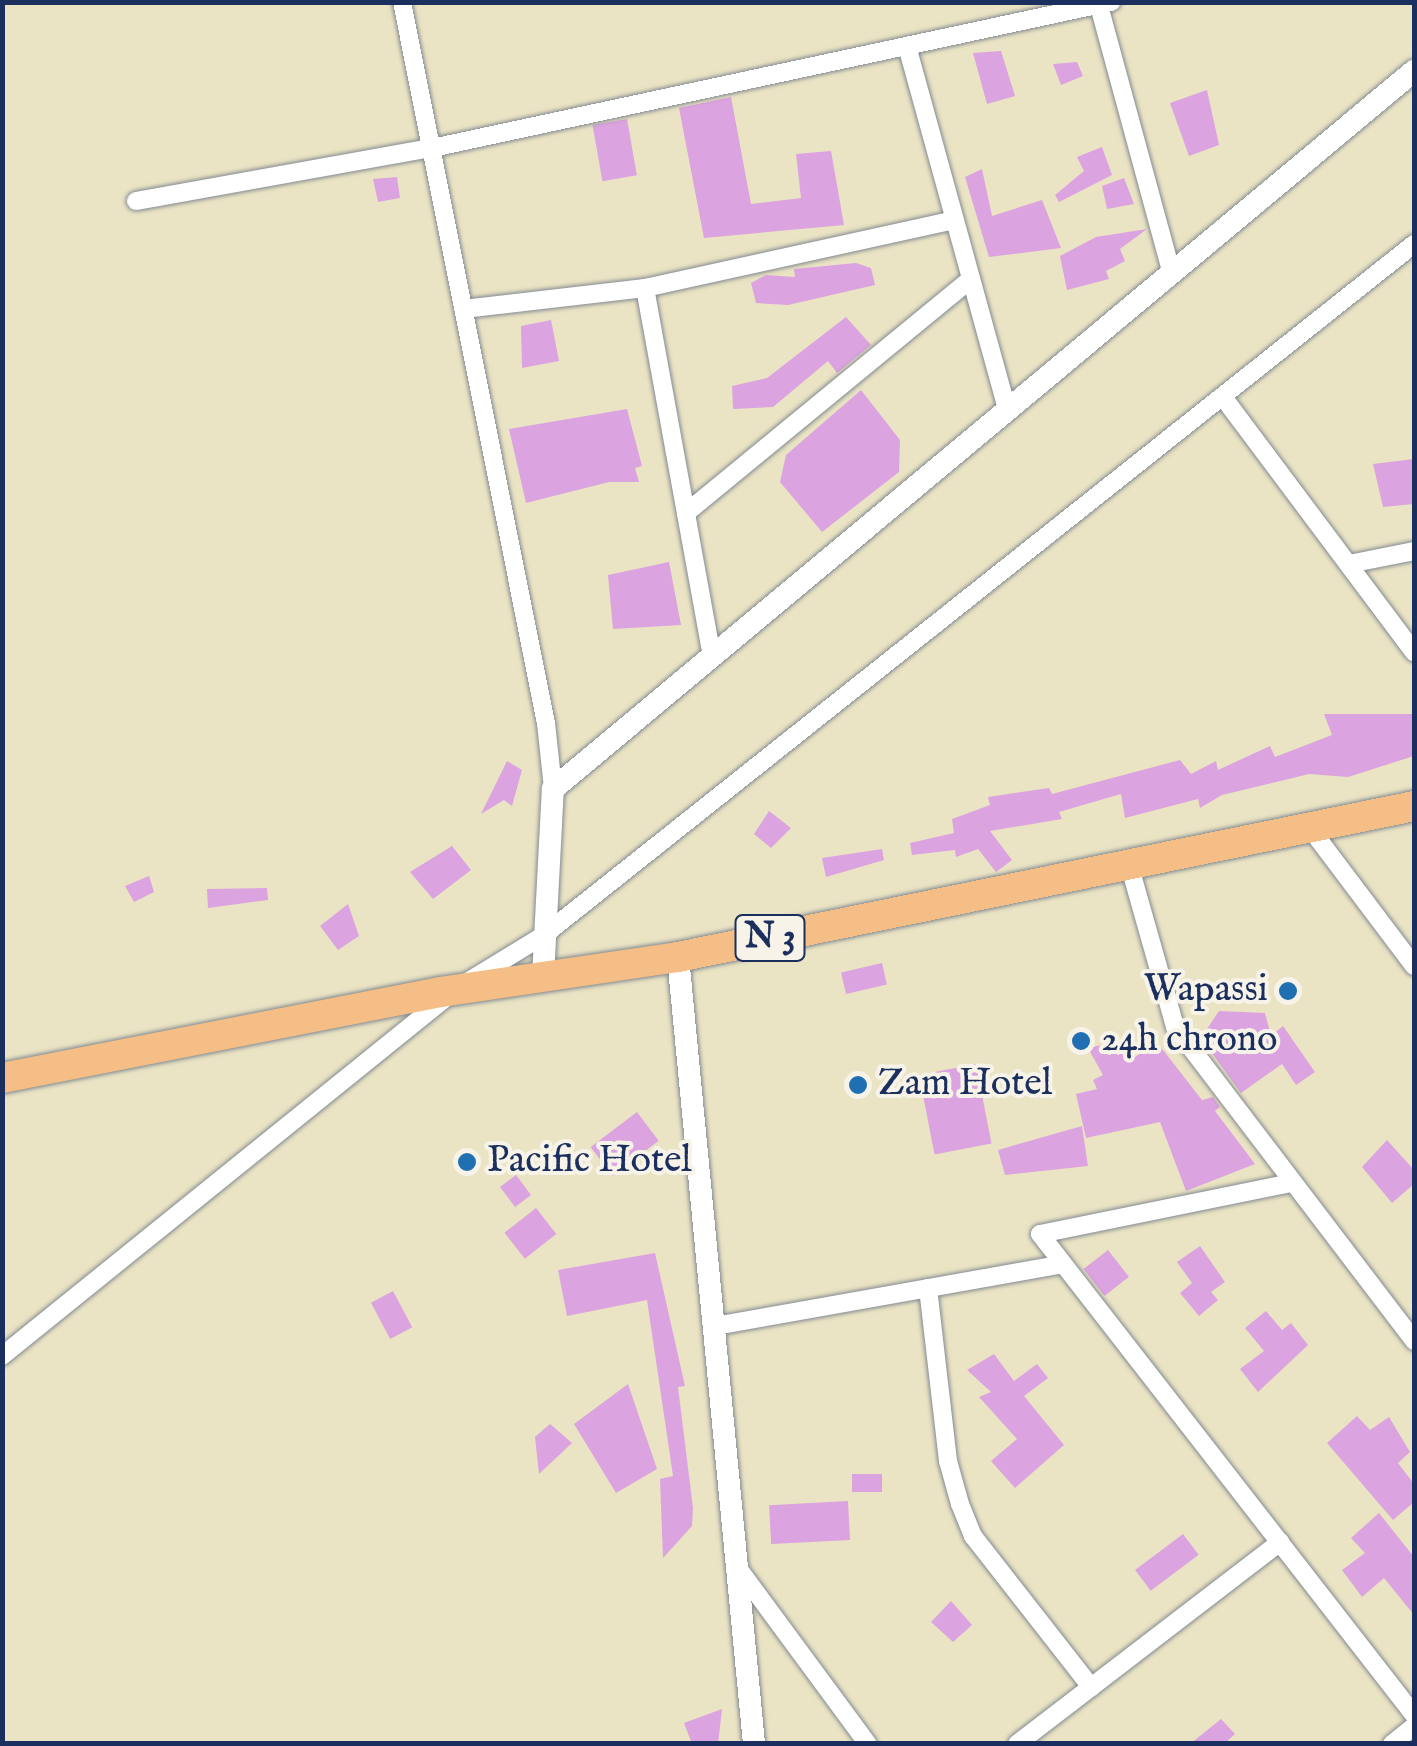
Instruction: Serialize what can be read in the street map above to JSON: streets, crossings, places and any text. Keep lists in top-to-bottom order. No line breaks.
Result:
{"streets":{"main road":["N 3"]},"places":["Wapassi","24h chrono","Zam Hotel","Pacific Hotel"]}
